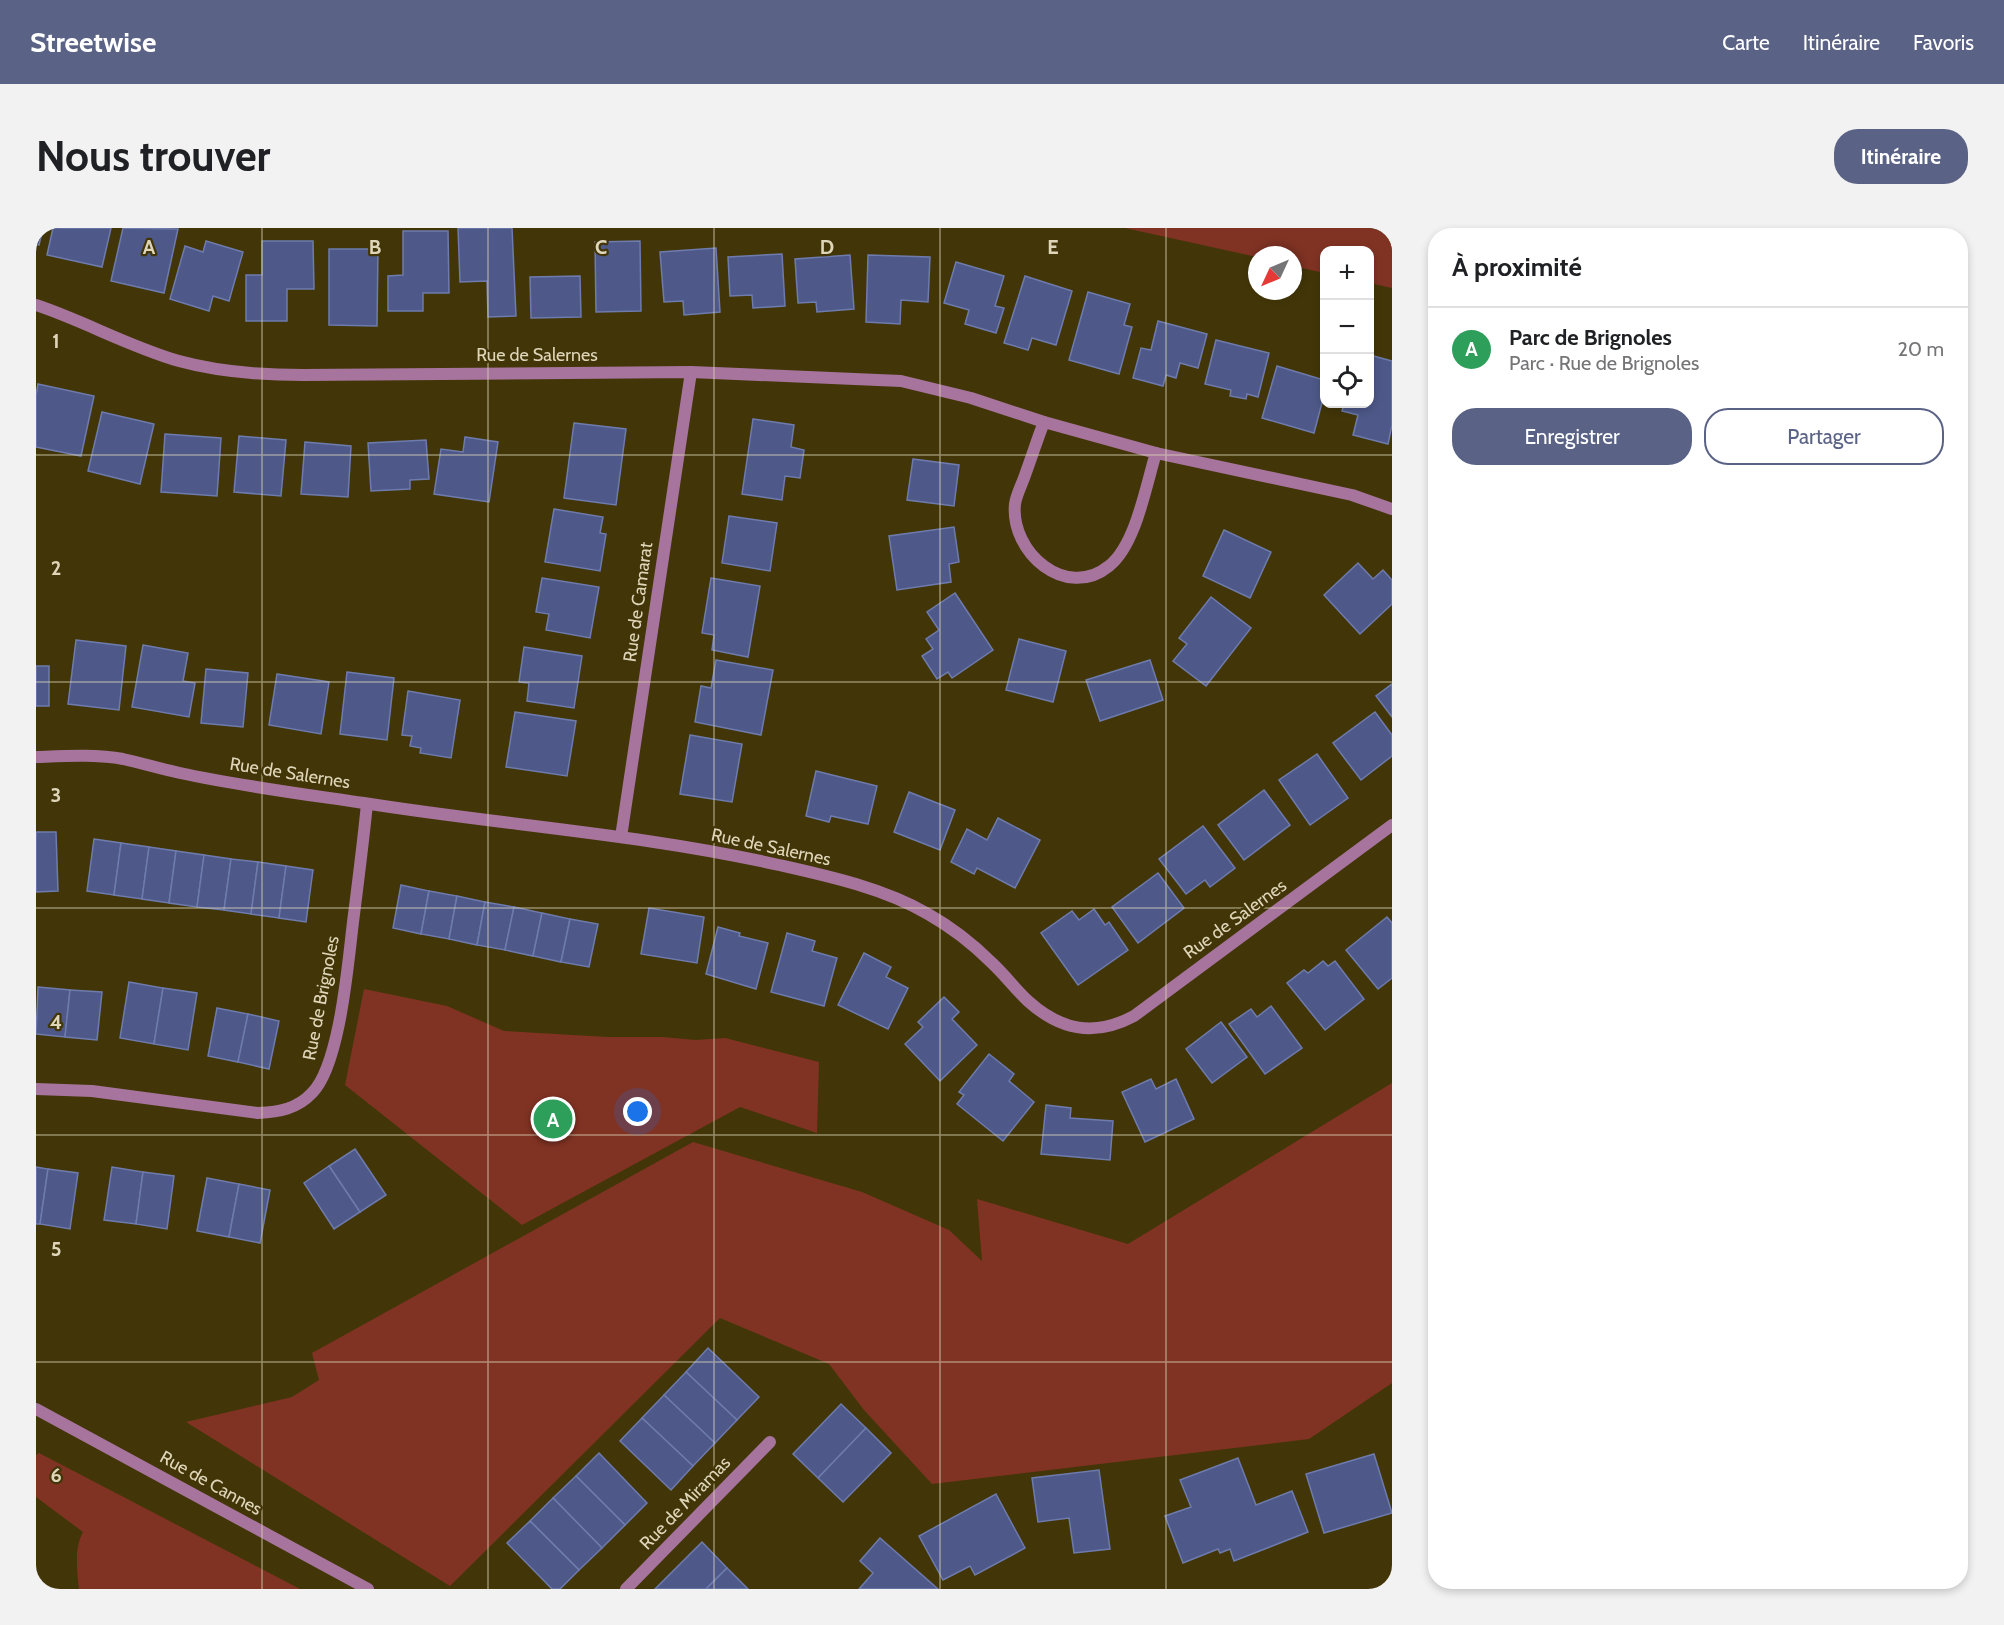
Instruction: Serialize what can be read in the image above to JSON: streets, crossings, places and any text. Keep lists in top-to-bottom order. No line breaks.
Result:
{"streets":{"street":["Rue de Salernes","Rue de Camarat","Rue de Brignoles","Rue de Cannes","Rue de Miramas"]},"crossings":[["Rue de Salernes","Rue de Camarat"],["Rue de Salernes","Rue de Brignoles"]],"north":"bottom left","page":{"header":"Streetwise","nav":["Carte","Itinéraire","Favoris"],"buttons":["Itinéraire",["Enregistrer","Partager"]],"title":"Nous trouver","heading":"À proximité","map_buttons":["+","−"],"list":[{"mark":"A","name":"Parc de Brignoles","note":"Parc · Rue de Brignoles","value":"20 m"}],"pins":"A"},"grid":{"columns":["A","B","C","D","E"],"rows":["1","2","3","4","5","6"]}}
